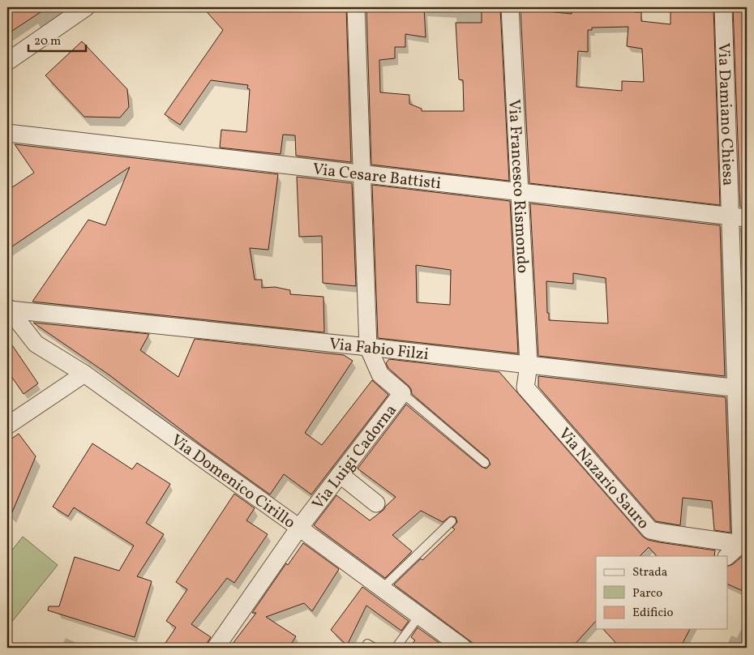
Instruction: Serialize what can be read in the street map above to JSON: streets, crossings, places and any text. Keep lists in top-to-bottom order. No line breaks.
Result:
{"streets":{"street":["Via Damiano Chiesa","Via Cesare Battisti","Via Francesco Rismondo","Via Fabio Filzi","Via Luigi Cadorna","Via Nazario Sauro","Via Domenico Cirillo"]},"crossings":[["Via Damiano Chiesa","Via Cesare Battisti"],["Via Damiano Chiesa","Via Fabio Filzi"],["Via Damiano Chiesa","Via Nazario Sauro"],["Via Cesare Battisti","Via Francesco Rismondo"],["Via Francesco Rismondo","Via Fabio Filzi"],["Via Francesco Rismondo","Via Nazario Sauro"],["Via Fabio Filzi","Via Luigi Cadorna"],["Via Fabio Filzi","Via Nazario Sauro"],["Via Fabio Filzi","Via Domenico Cirillo"],["Via Luigi Cadorna","Via Domenico Cirillo"]],"legend":["Strada","Parco","Edificio"],"scale_bar":"20 m"}
